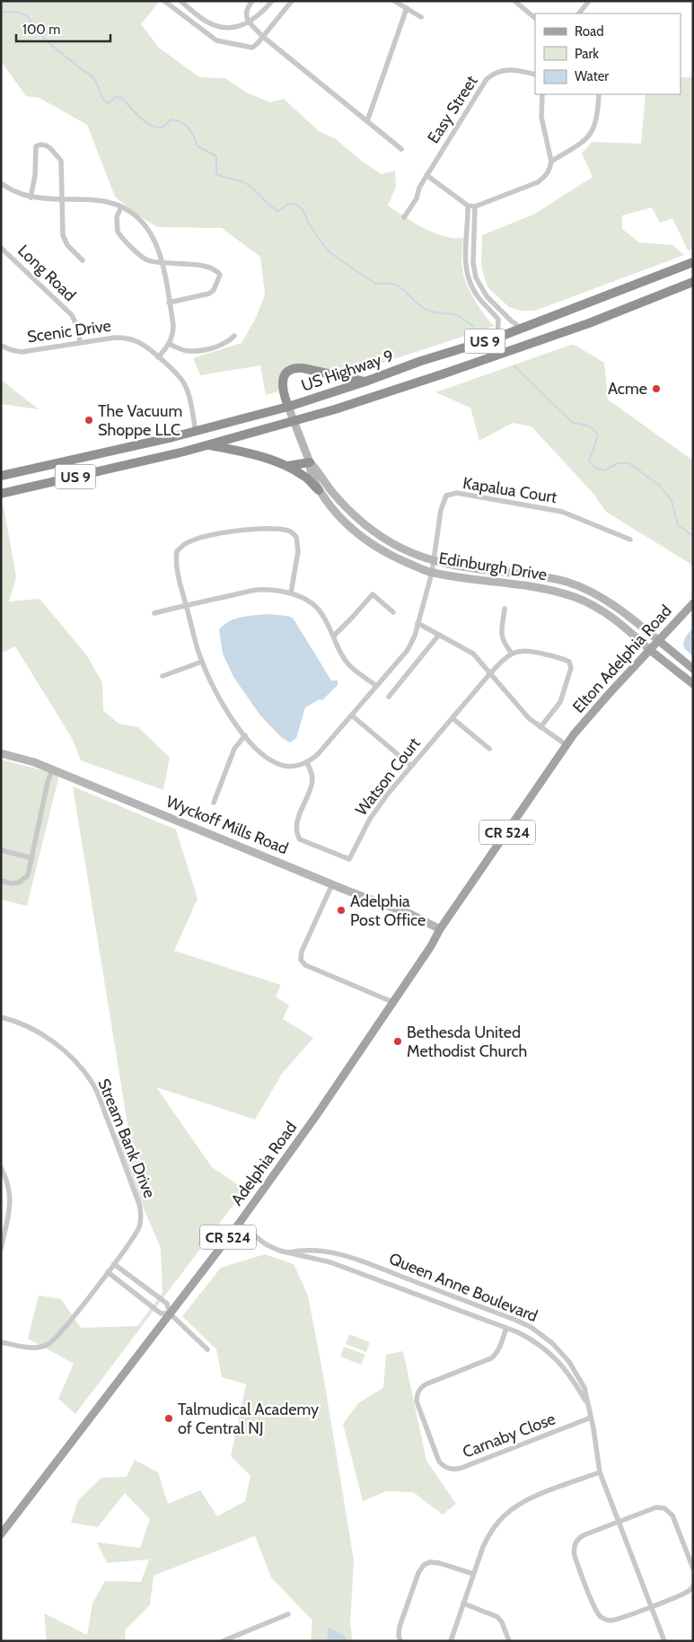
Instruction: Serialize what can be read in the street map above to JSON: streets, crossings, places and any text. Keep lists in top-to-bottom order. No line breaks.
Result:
{"streets":{"highway":["US 9","US Highway 9"],"main road":["Edinburgh Drive","Elton Adelphia Road","Wyckoff Mills Road","CR 524","Adelphia Road"],"street":["Easy Street","Long Road","Scenic Drive","Kapalua Court","Watson Court","Stream Bank Drive","Queen Anne Boulevard","Carnaby Close"]},"crossings":[["Long Road","Scenic Drive"],["Scenic Drive","US Highway 9"],["US Highway 9","Edinburgh Drive"],["Kapalua Court","Edinburgh Drive"],["Edinburgh Drive","Elton Adelphia Road"],["Elton Adelphia Road","CR 524"],["Wyckoff Mills Road","CR 524"],["Wyckoff Mills Road","Adelphia Road"],["CR 524","Adelphia Road"],["Adelphia Road","Queen Anne Boulevard"],["Queen Anne Boulevard","Carnaby Close"]],"places":["Acme","The Vacuum Shoppe LLC","Adelphia Post Office","Bethesda United Methodist Church","Talmudical Academy of Central NJ"],"legend":["Road","Park","Water"],"scale_bar":"100 m"}
